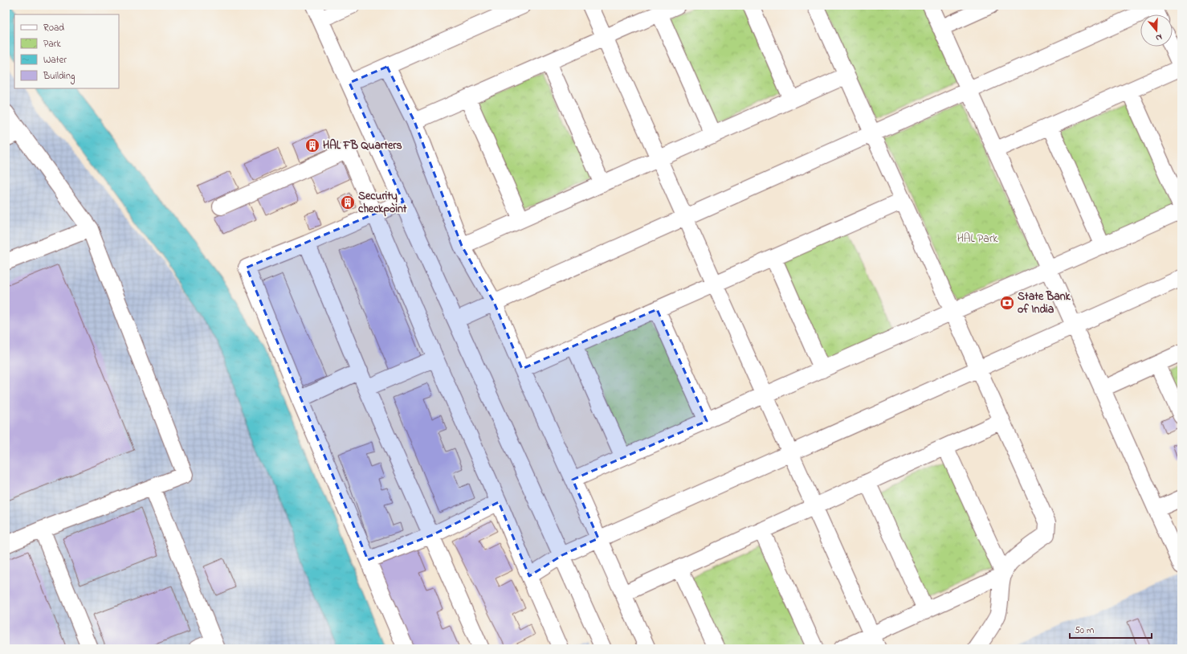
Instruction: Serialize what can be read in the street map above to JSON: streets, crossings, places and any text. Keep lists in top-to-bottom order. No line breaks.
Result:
{"parks":["HAL Park"],"places":{"building":["HAL FB Quarters","Security checkpoint"],"bank":["State Bank of India"]},"legend":["Road","Park","Water","Building"],"scale_bar":"50 m","north":"bottom"}
